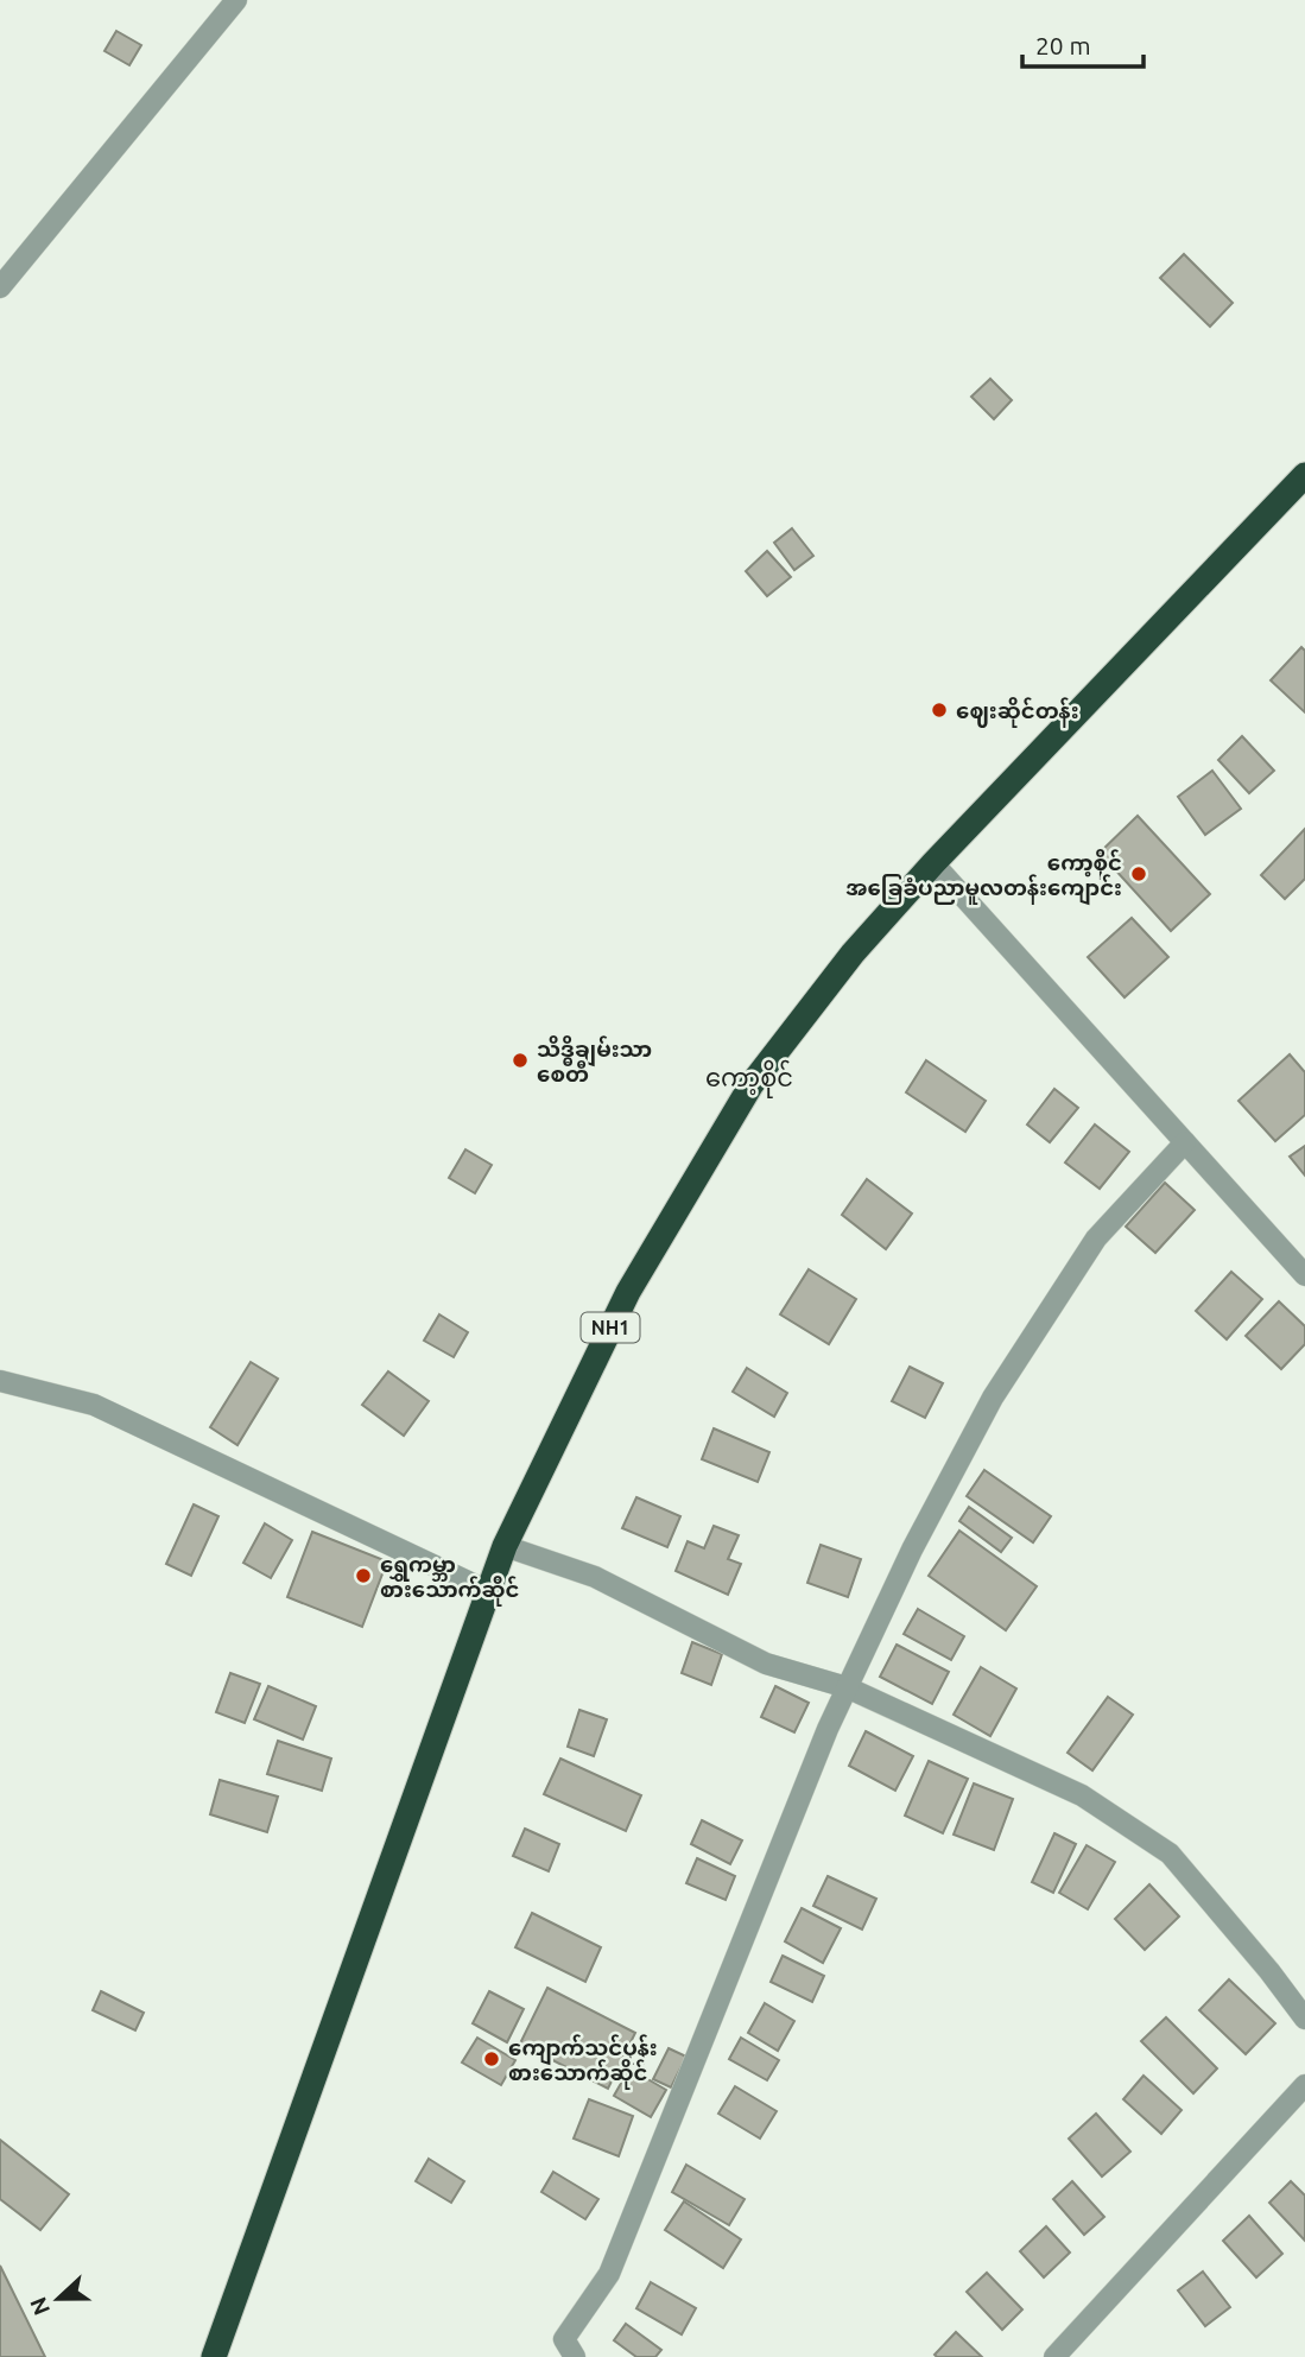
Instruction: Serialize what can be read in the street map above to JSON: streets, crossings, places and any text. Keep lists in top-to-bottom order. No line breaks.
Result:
{"streets":{"highway":["NH1"]},"districts":["ကော့စိုင်"],"places":["ဈေးဆိုင်တန်း","ကော့စိုင် အခြေခံပညာမူလတန်းကျောင်း","သိဒ္ဓိချမ်းသာ စေတီ","ရွှေကမ္ဘာ စားသောက်ဆိုင်","ကျောက်သင်ပုန်း စားသောက်ဆိုင်"],"scale_bar":"20 m","north":"left"}
